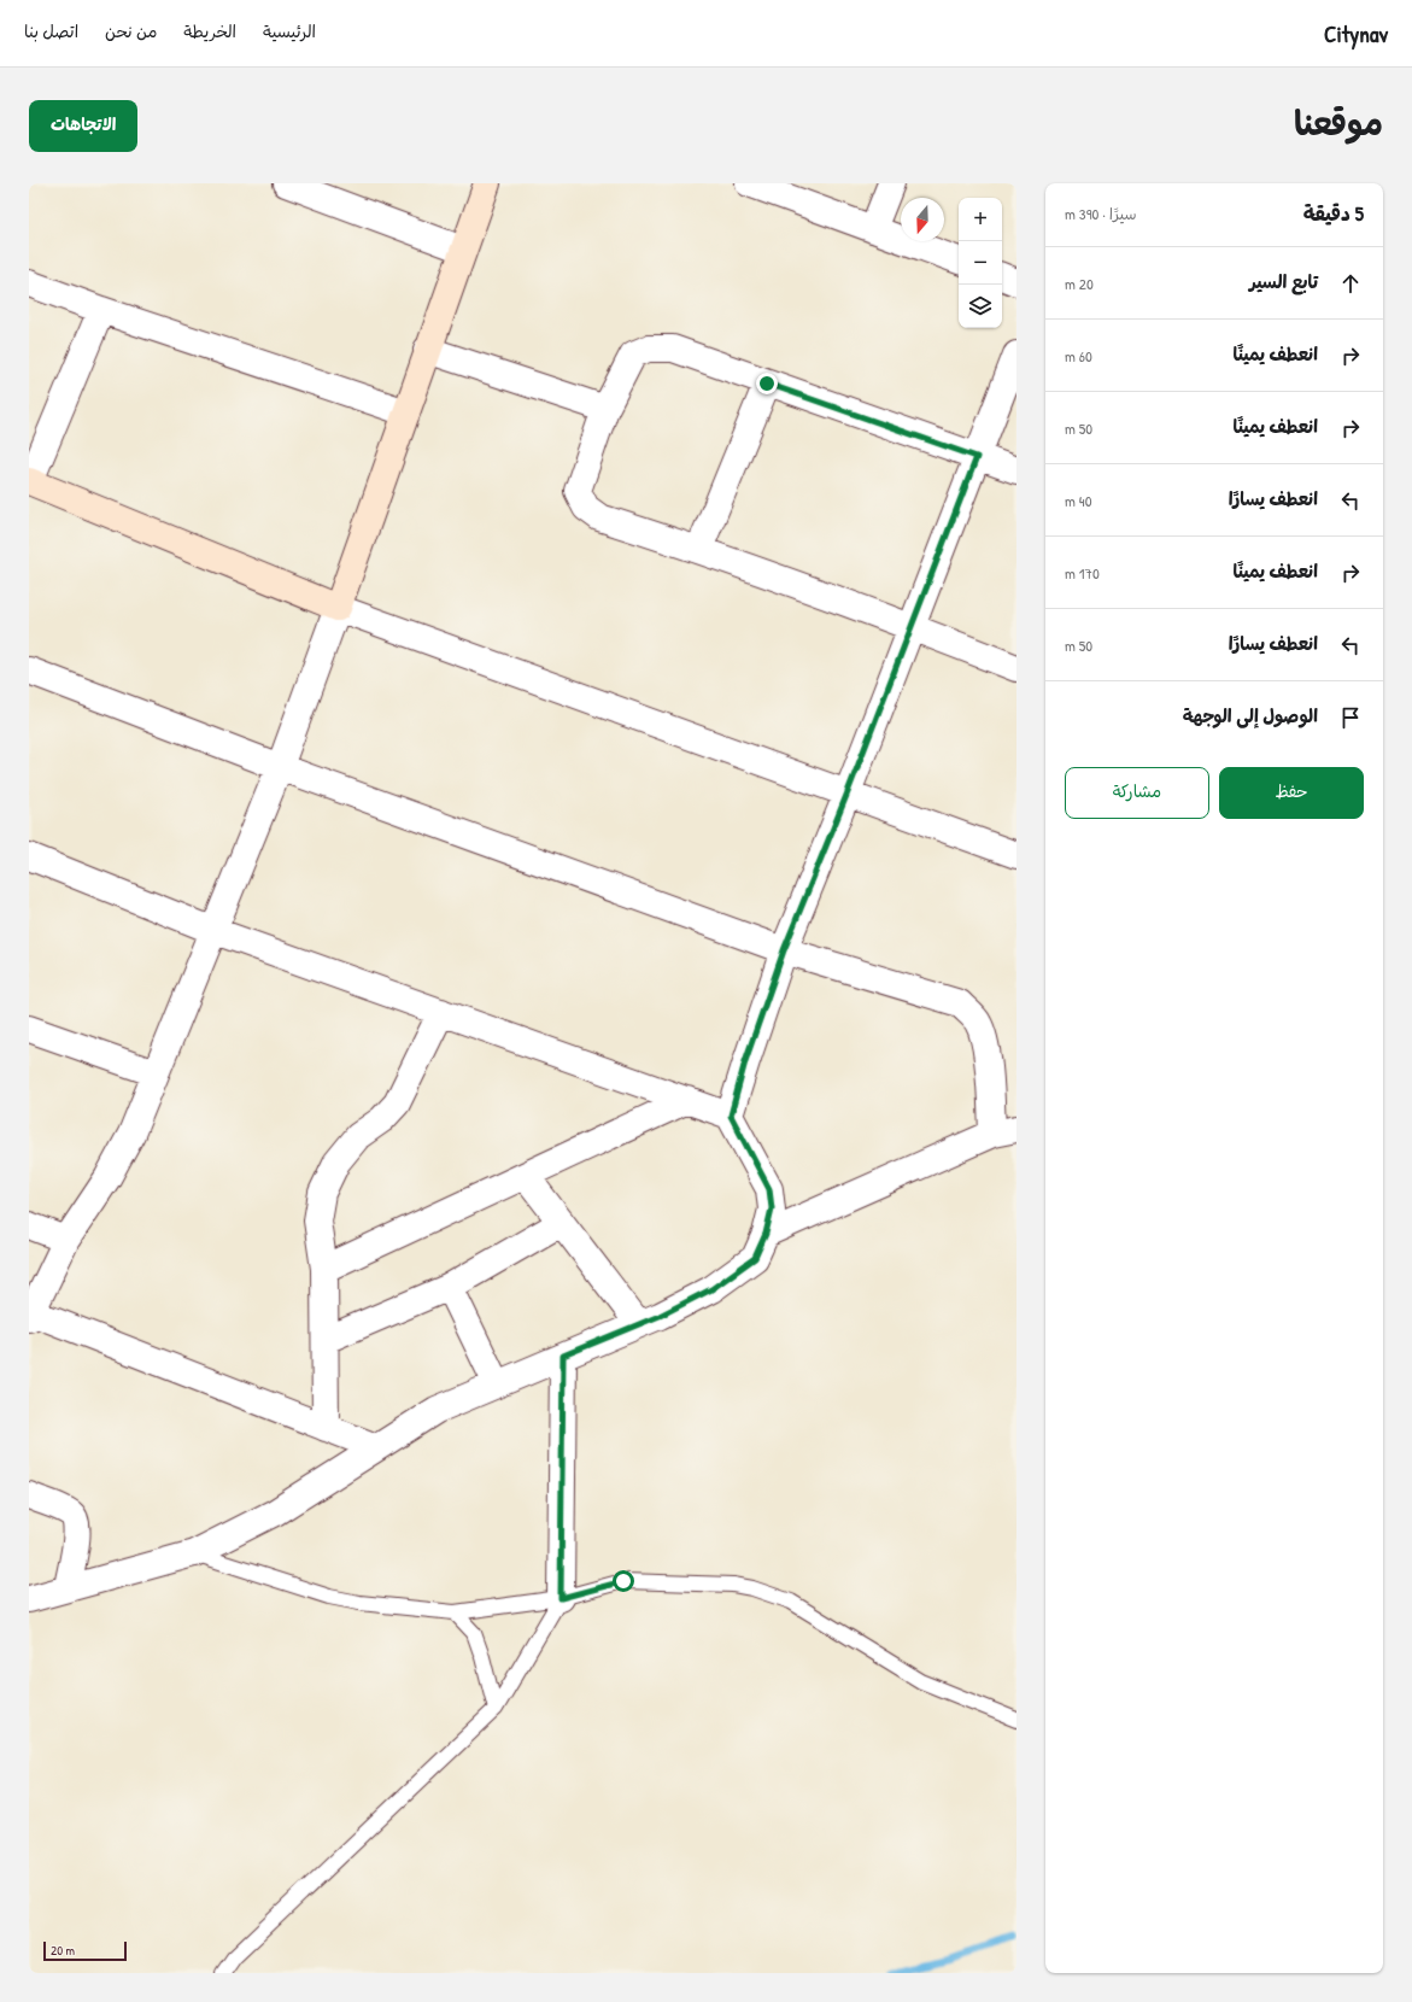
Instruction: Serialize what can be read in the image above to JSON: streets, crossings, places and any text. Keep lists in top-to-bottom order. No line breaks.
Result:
{"scale_bar":"20 m","north":"bottom","page":{"header":"Citynav","nav":["الرئيسية","الخريطة","من نحن","اتصل بنا"],"title":"موقعنا","buttons":["الاتجاهات",["حفظ","مشاركة"]],"heading":["5 دقيقة","سيرًا · 390 m"],"map_buttons":["+","−"],"list":[["تابع السير","20 m"],["انعطف يمينًا","60 m"],["انعطف يمينًا","50 m"],["انعطف يسارًا","40 m"],["انعطف يمينًا","170 m"],["انعطف يسارًا","50 m"],"الوصول إلى الوجهة"],"scale":"20 m"}}
